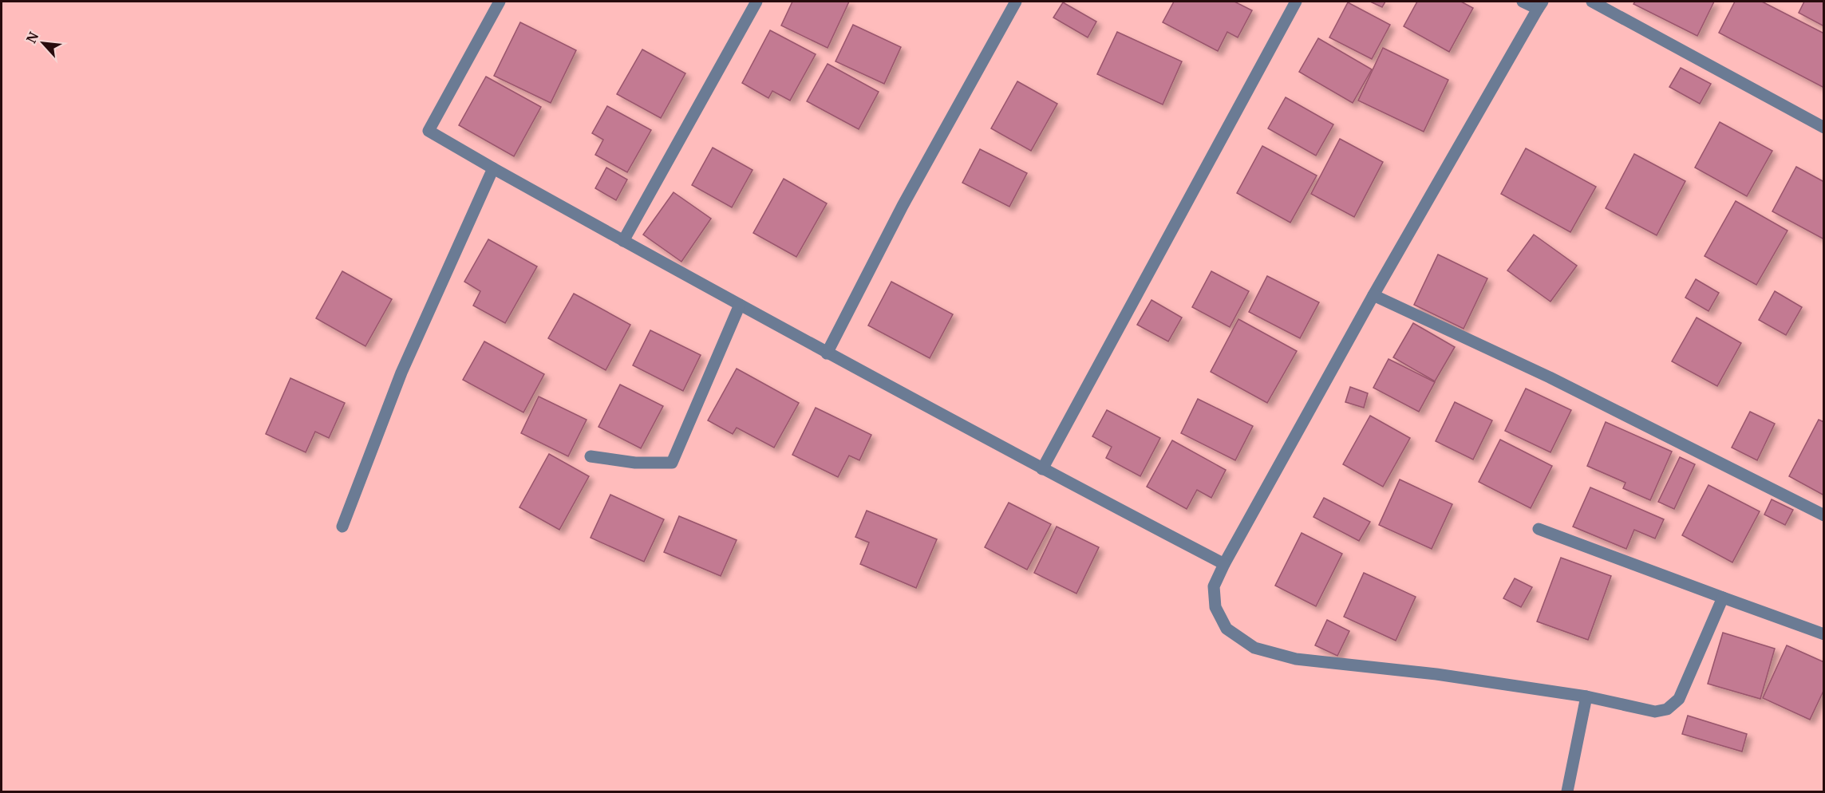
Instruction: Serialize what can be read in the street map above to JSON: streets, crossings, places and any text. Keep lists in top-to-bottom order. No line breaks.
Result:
{"north":"top left"}
